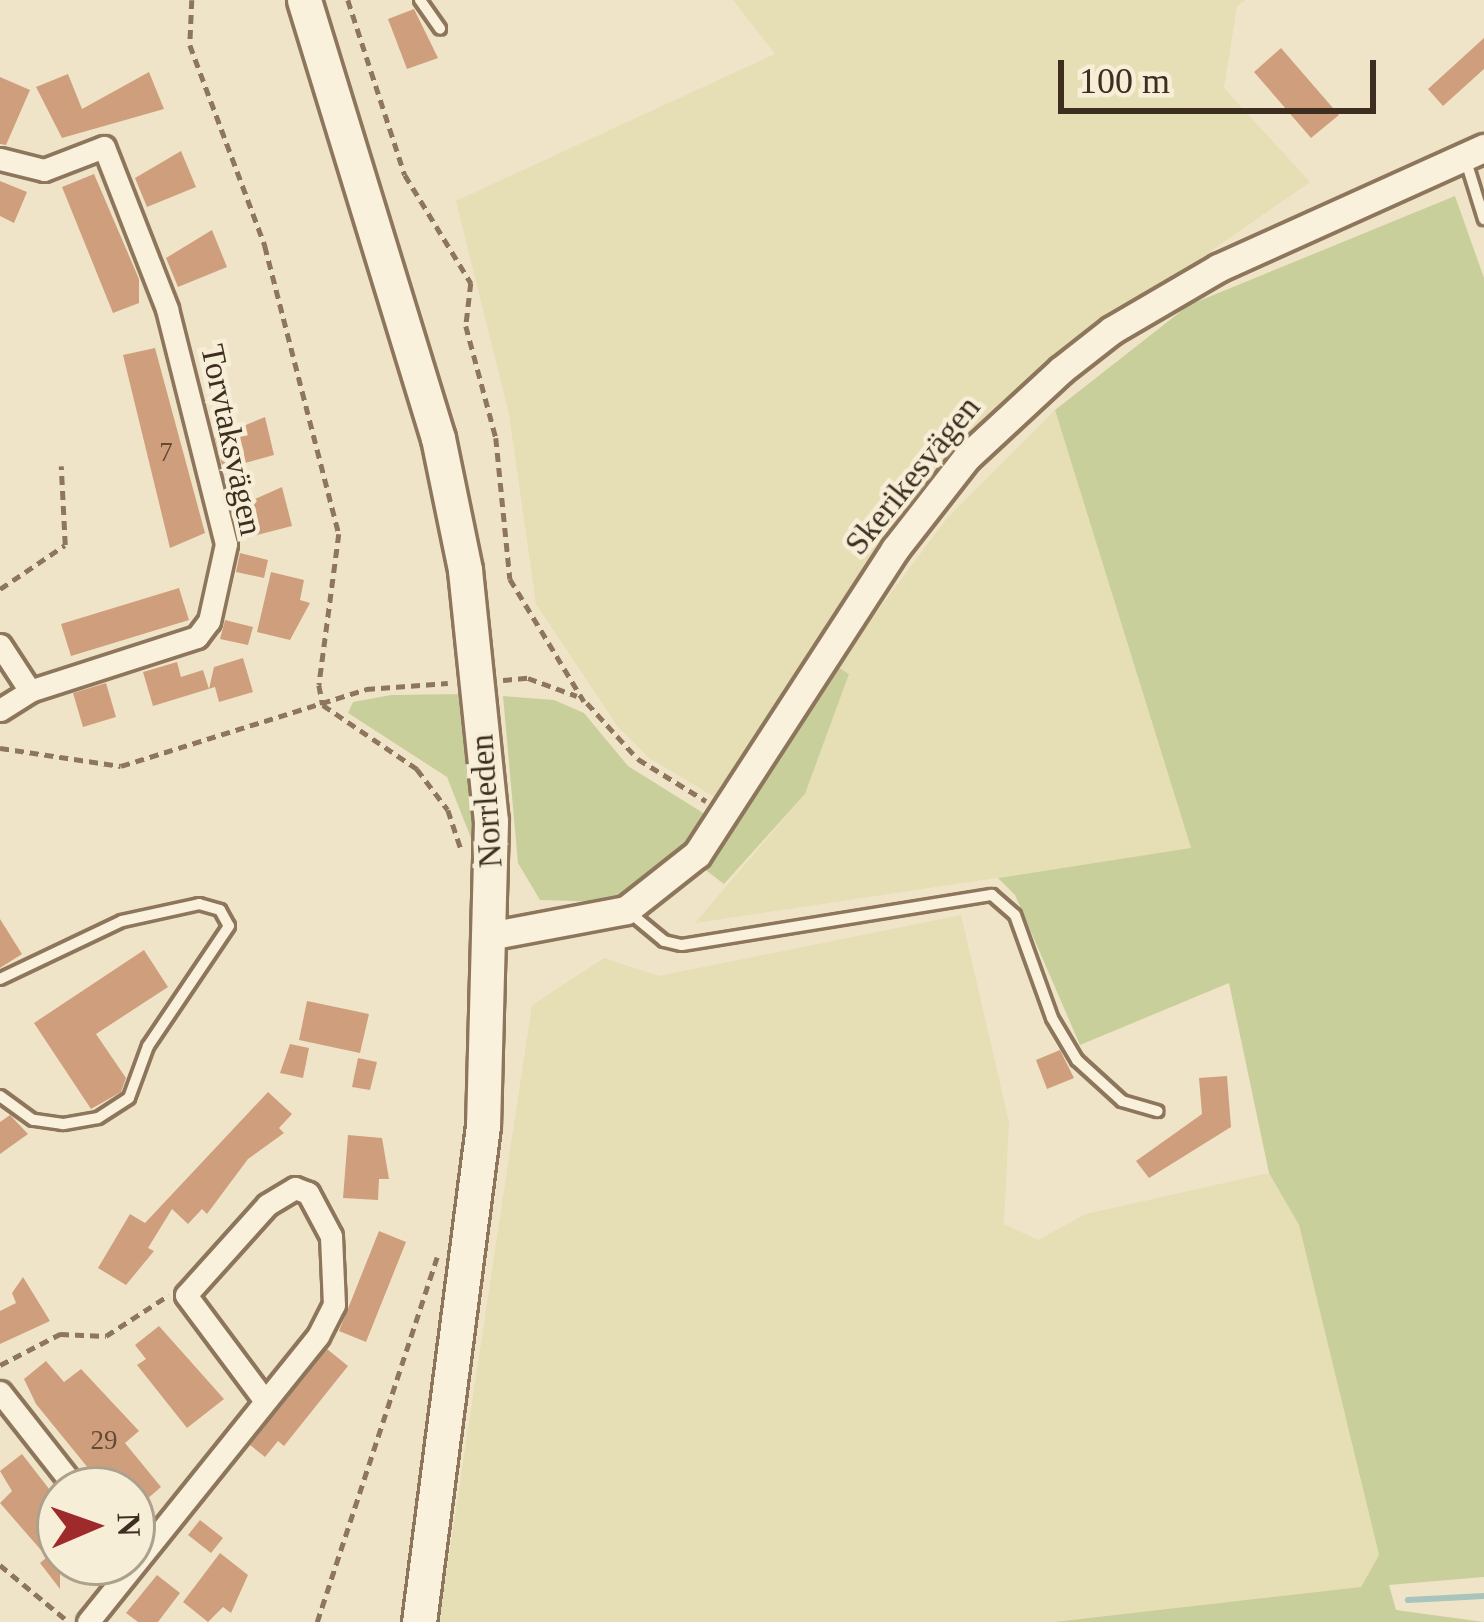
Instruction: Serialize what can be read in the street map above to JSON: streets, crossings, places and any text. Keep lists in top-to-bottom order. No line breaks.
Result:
{"streets":{"main road":["Norrleden"],"street":["Torvtaksvägen","Skerikesvägen"]},"crossings":[["Skerikesvägen","Norrleden"]],"house_numbers":["7","29"],"scale_bar":"100 m","north":"right"}
